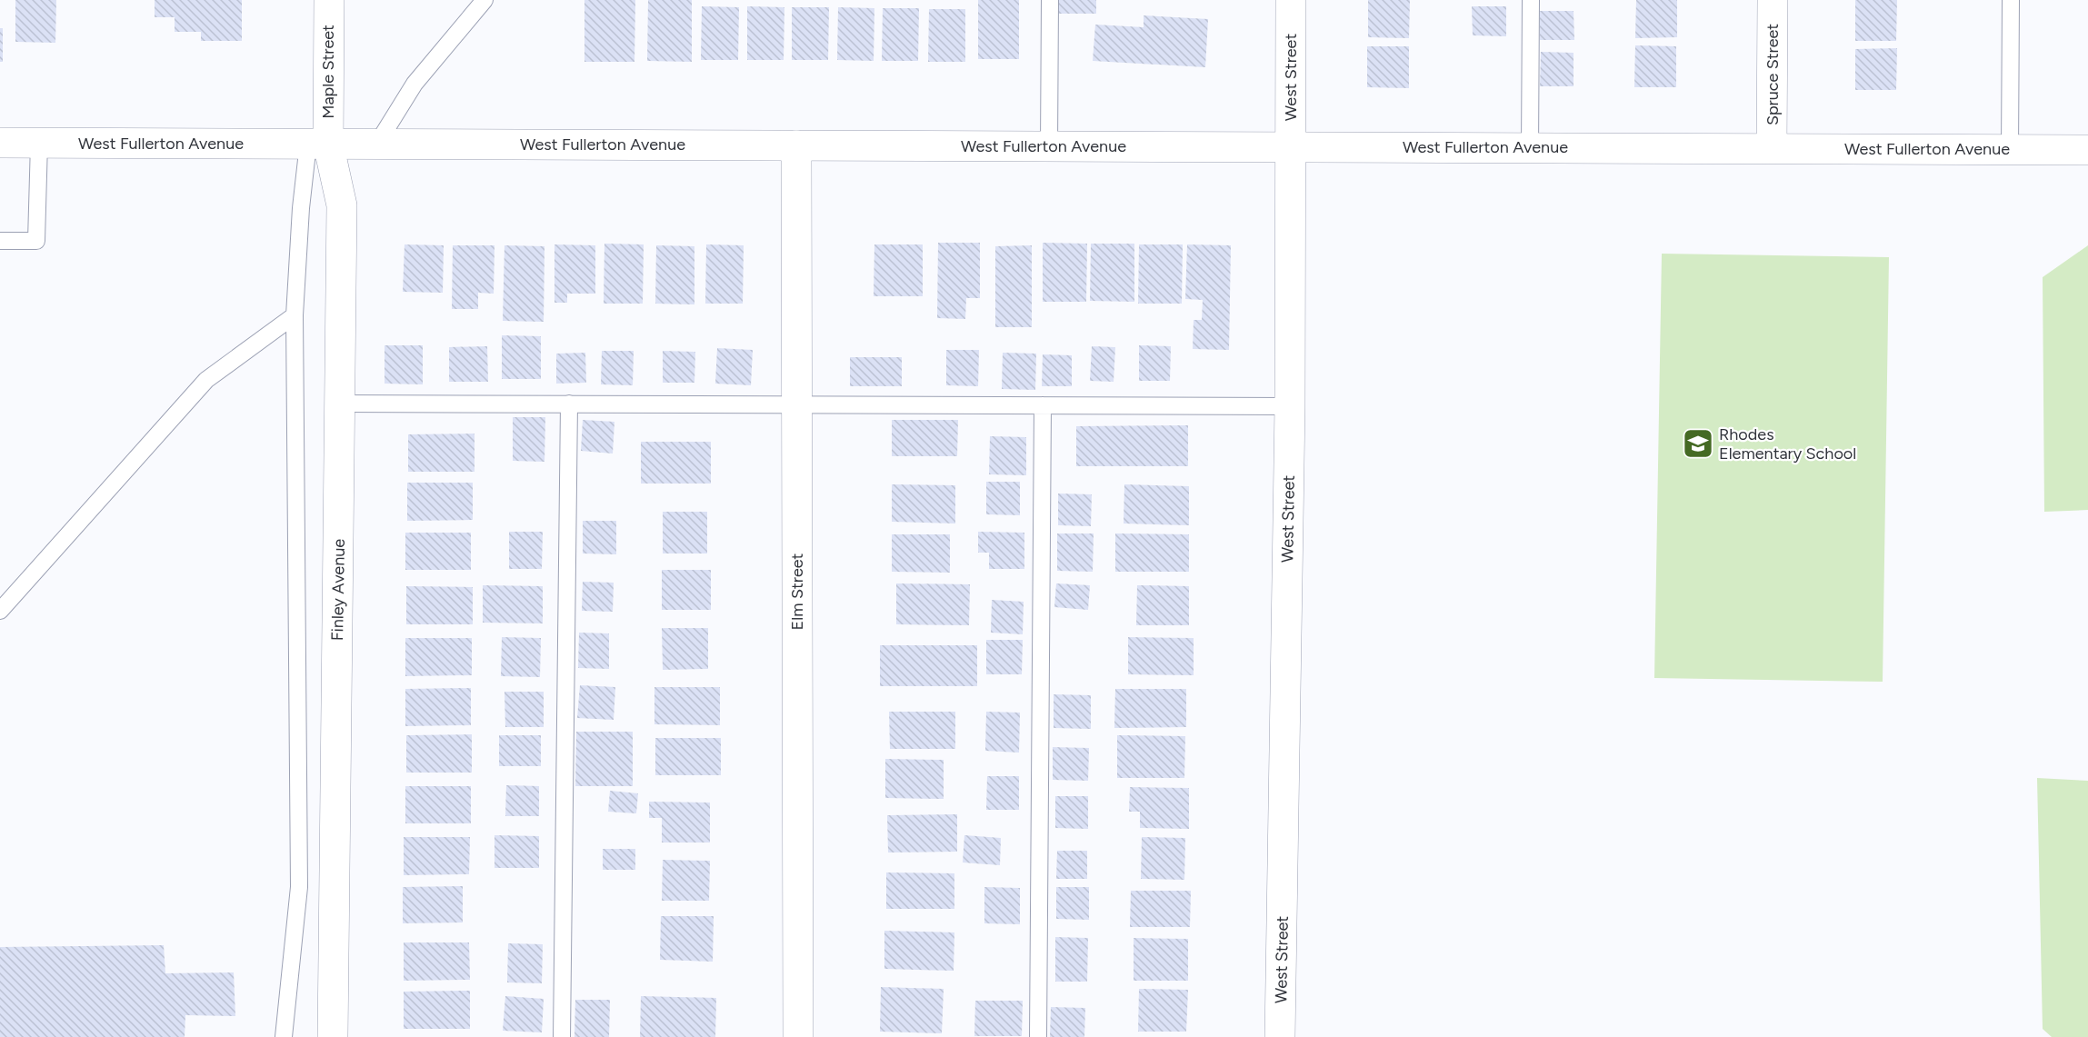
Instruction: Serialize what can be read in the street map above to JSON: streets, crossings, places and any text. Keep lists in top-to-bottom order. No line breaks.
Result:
{"streets":{"street":["Maple Street","Spruce Street","West Street","West Fullerton Avenue","Finley Avenue","Elm Street"]},"crossings":[["Maple Street","West Fullerton Avenue"],["Maple Street","Finley Avenue"],["Spruce Street","West Fullerton Avenue"],["West Street","West Fullerton Avenue"],["West Fullerton Avenue","Finley Avenue"],["West Fullerton Avenue","Elm Street"]],"places":{"school or university":["Rhodes Elementary School"]}}
